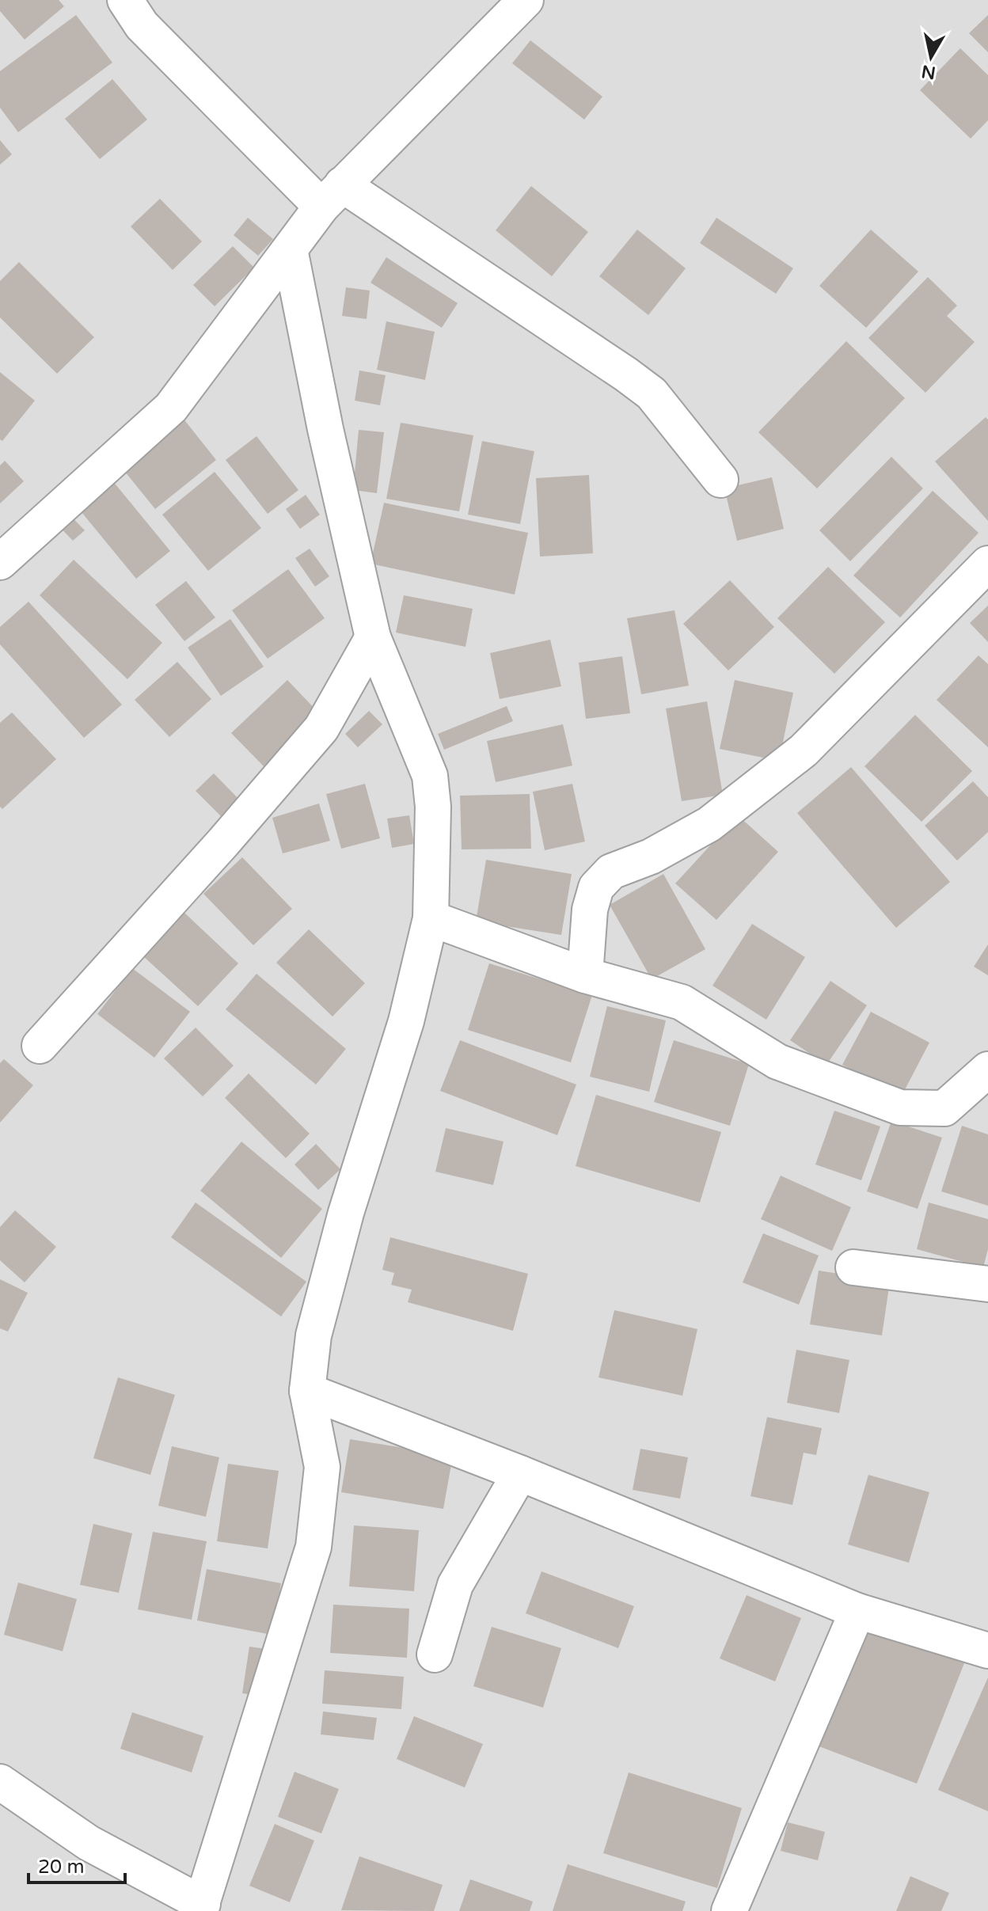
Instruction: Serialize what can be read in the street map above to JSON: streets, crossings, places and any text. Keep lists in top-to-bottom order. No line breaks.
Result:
{"scale_bar":"20 m","north":"bottom"}
